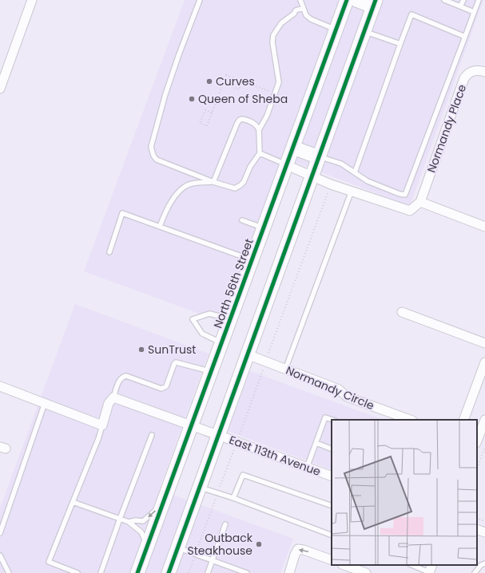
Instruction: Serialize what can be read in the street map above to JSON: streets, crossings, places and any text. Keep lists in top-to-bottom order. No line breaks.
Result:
{"streets":{"main road":["North 56th Street"],"street":["Normandy Place","Normandy Circle","East 113th Avenue"]},"crossings":[["North 56th Street","East 113th Avenue"]],"places":["Curves","Queen of Sheba","SunTrust","Outback Steakhouse"]}
